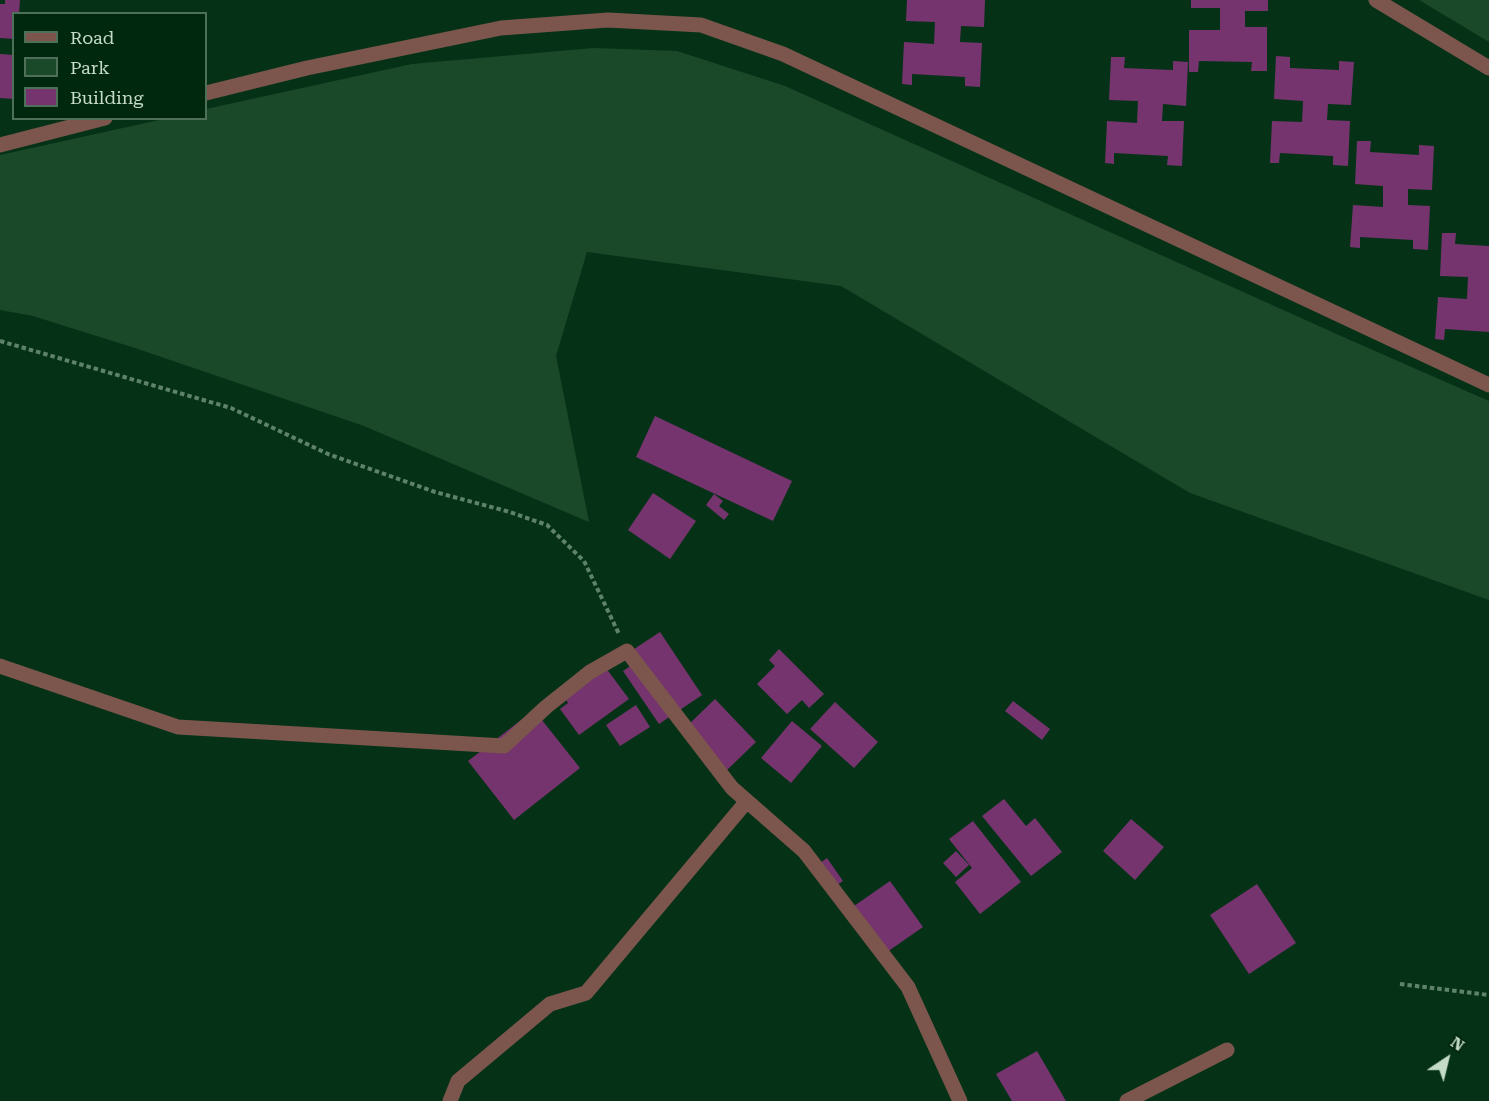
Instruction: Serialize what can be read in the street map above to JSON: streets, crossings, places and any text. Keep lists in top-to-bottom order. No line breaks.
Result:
{"legend":["Road","Park","Building"],"north":"top right"}
